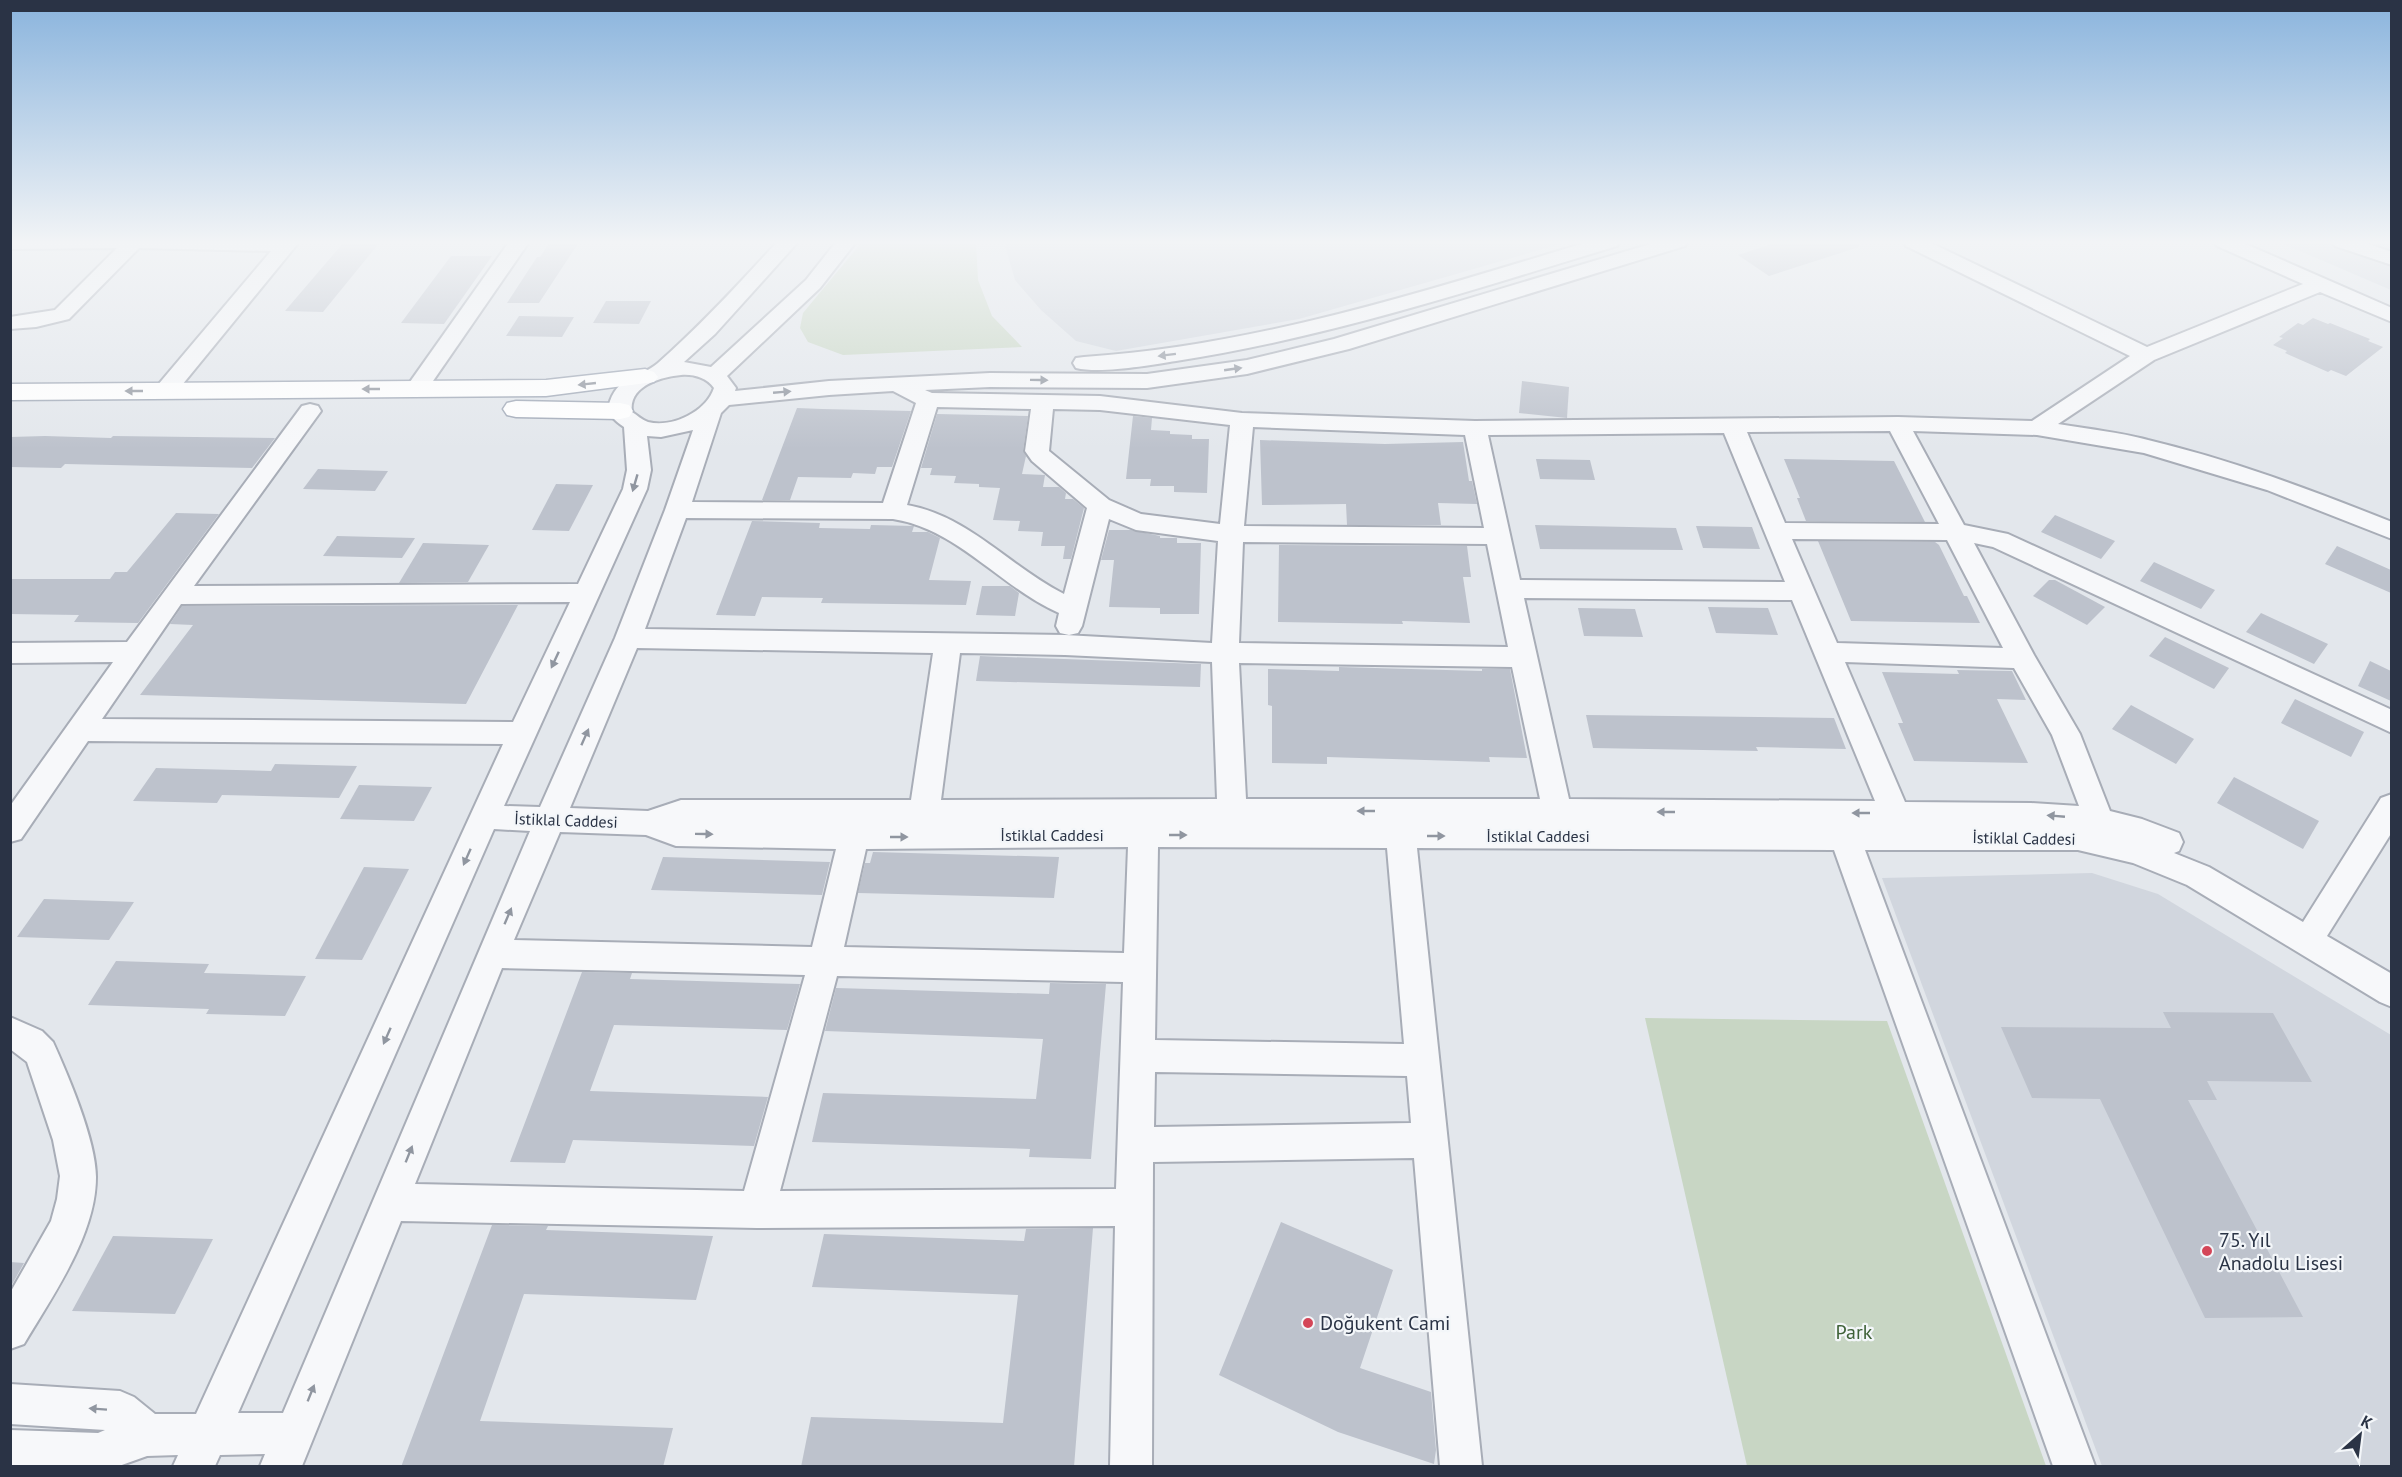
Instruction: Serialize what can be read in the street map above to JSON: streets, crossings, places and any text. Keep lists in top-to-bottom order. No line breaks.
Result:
{"streets":{"street":["İstiklal Caddesi"]},"parks":["Park"],"places":["75. Yıl Anadolu Lisesi","Doğukent Cami"],"north":"top right"}
